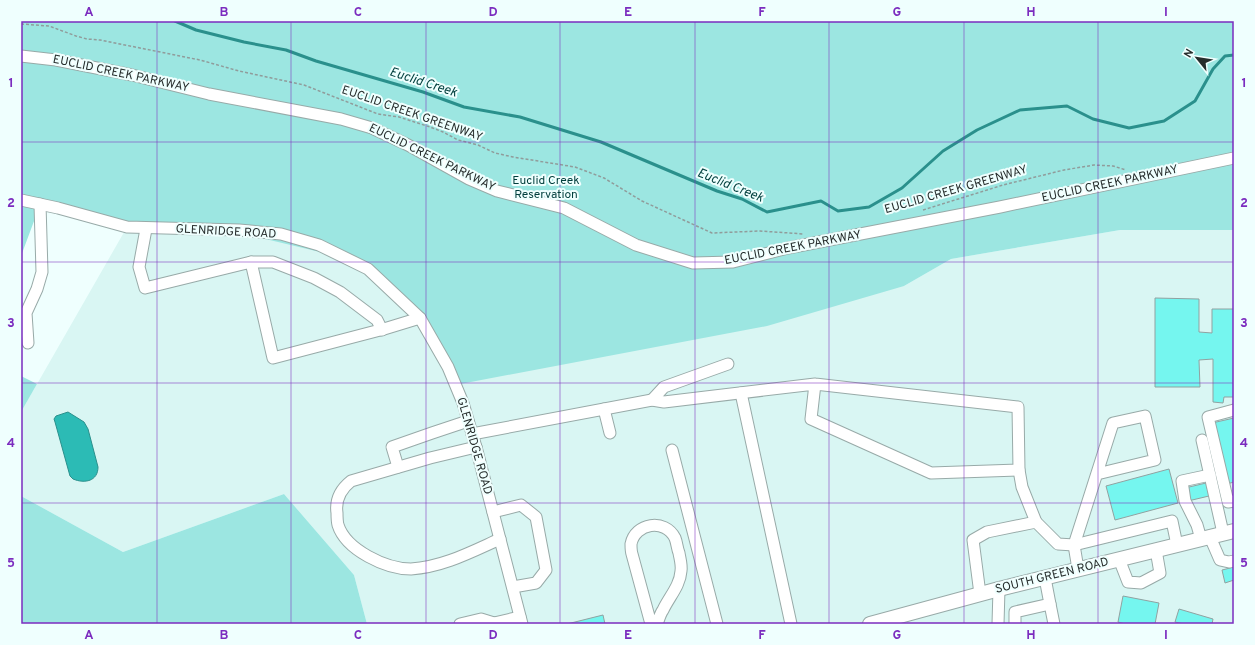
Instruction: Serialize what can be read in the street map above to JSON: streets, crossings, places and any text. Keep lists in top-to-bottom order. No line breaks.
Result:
{"streets":{"main road":["SOUTH GREEN ROAD"],"street":["EUCLID CREEK PARKWAY","GLENRIDGE ROAD"],"path":["EUCLID CREEK GREENWAY"]},"water":["Euclid Creek"],"parks":["Euclid Creek Reservation"],"north":"top left","grid":{"columns":["A","B","C","D","E","F","G","H","I"],"rows":["1","2","3","4","5"]}}
